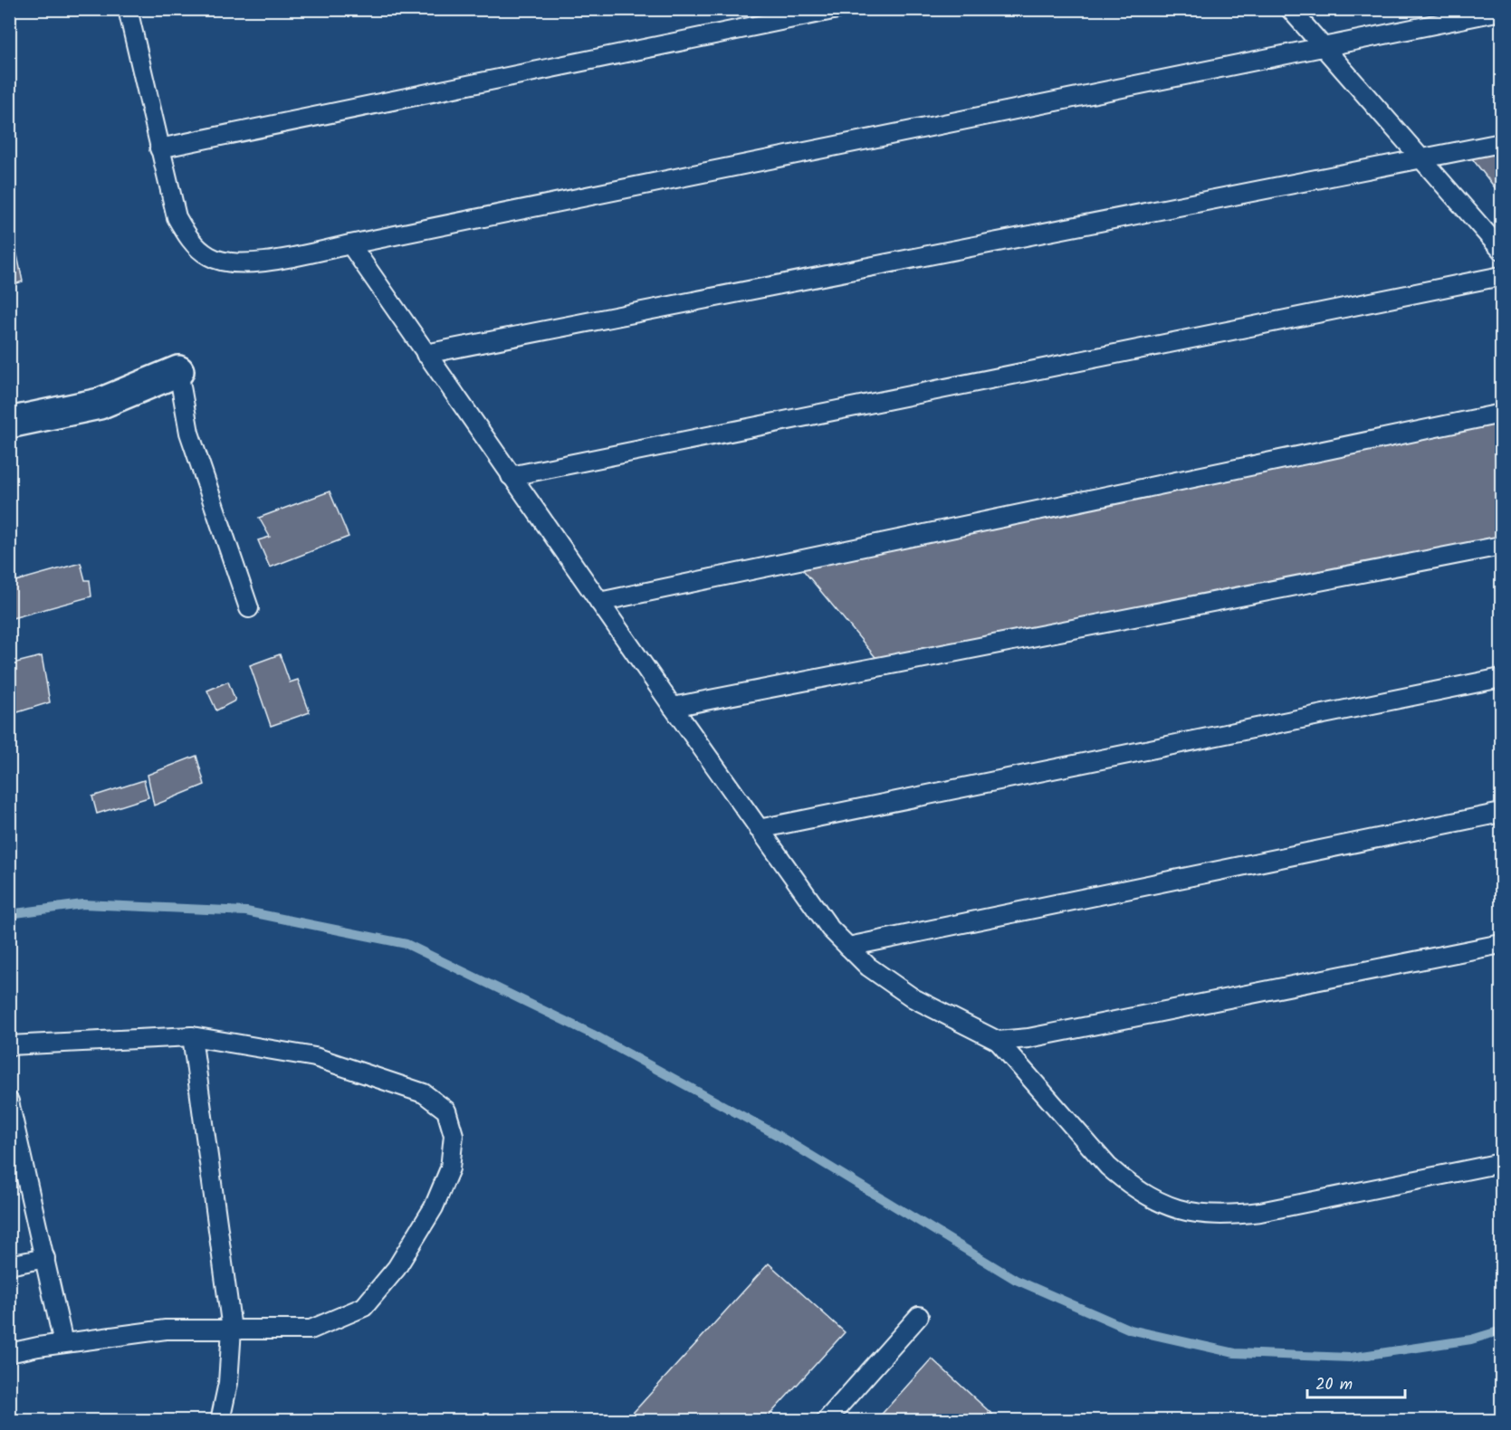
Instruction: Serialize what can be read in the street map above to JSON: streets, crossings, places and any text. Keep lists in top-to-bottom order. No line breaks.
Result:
{"scale_bar":"20 m"}
